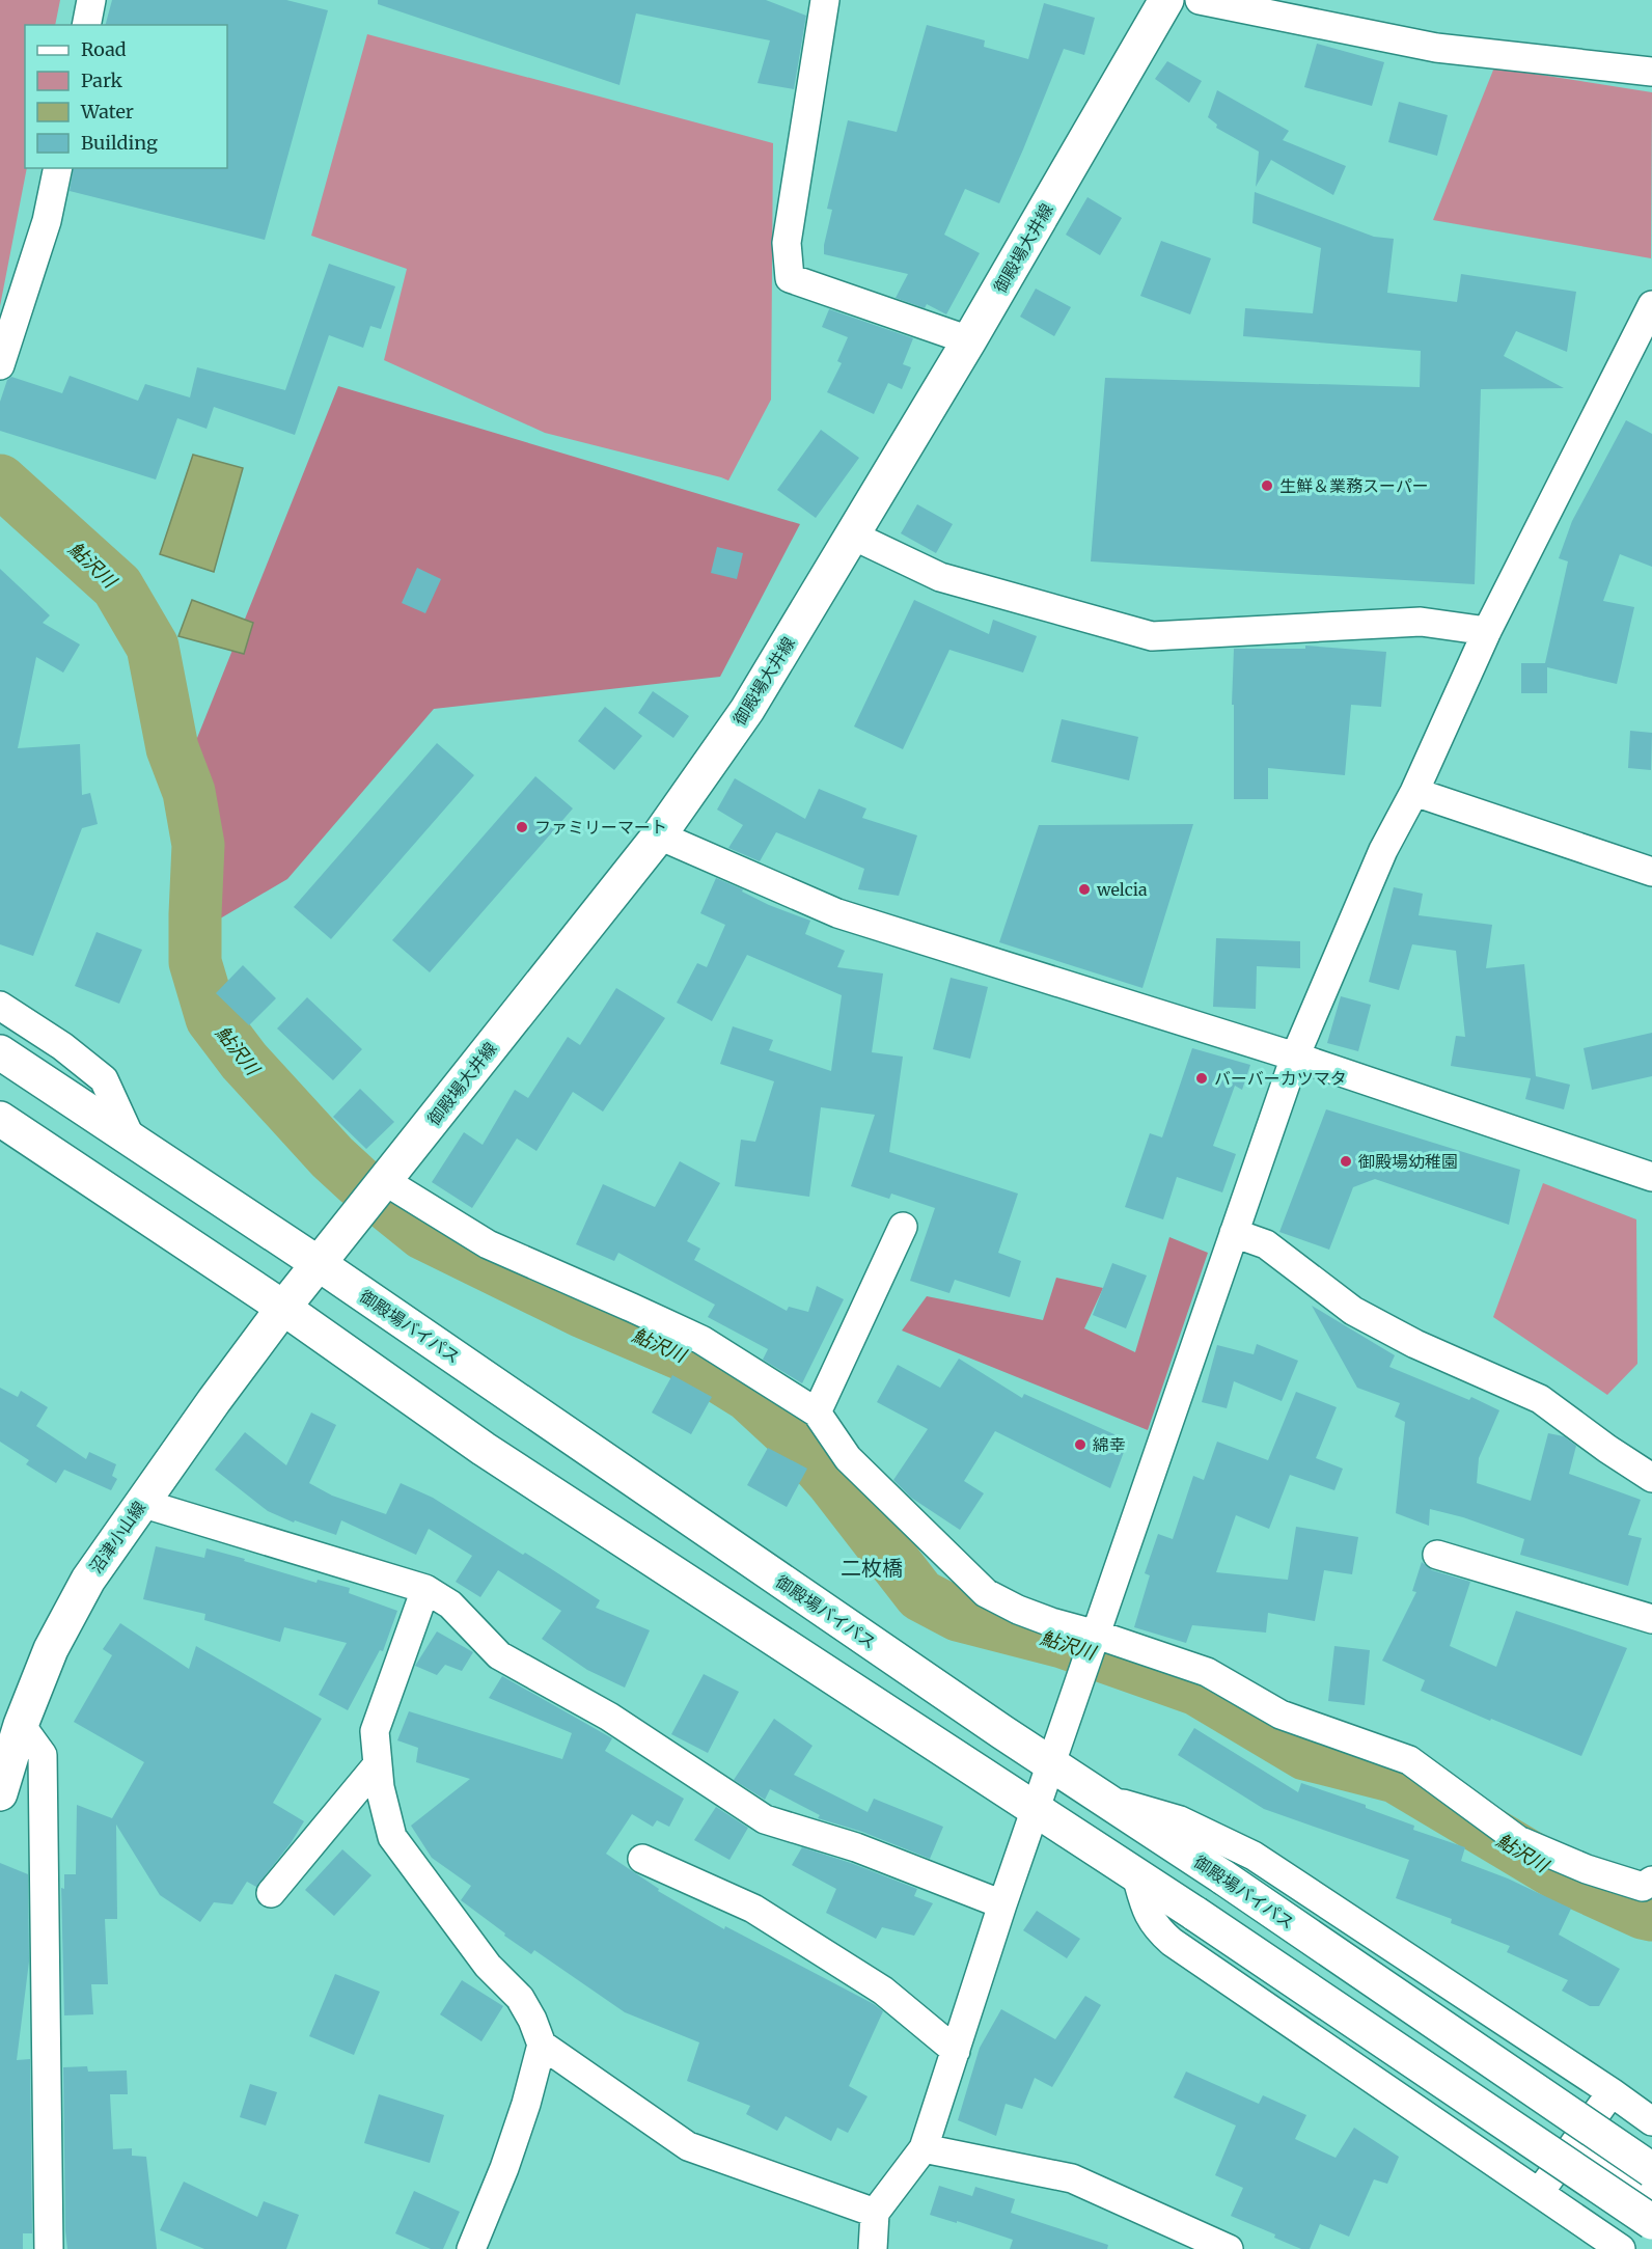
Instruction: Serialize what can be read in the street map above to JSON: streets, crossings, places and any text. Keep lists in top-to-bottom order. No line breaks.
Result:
{"streets":{"main road":["御殿場大井線","御殿場バイパス","沼津小山線"]},"crossings":[["御殿場大井線","御殿場バイパス"],["御殿場大井線","沼津小山線"]],"districts":["二枚橋"],"water":["鮎沢川"],"places":["生鮮＆業務スーパー","ファミリーマート","welcia","バーバーカツマタ","御殿場幼稚園","綿幸"],"legend":["Road","Park","Water","Building"]}
